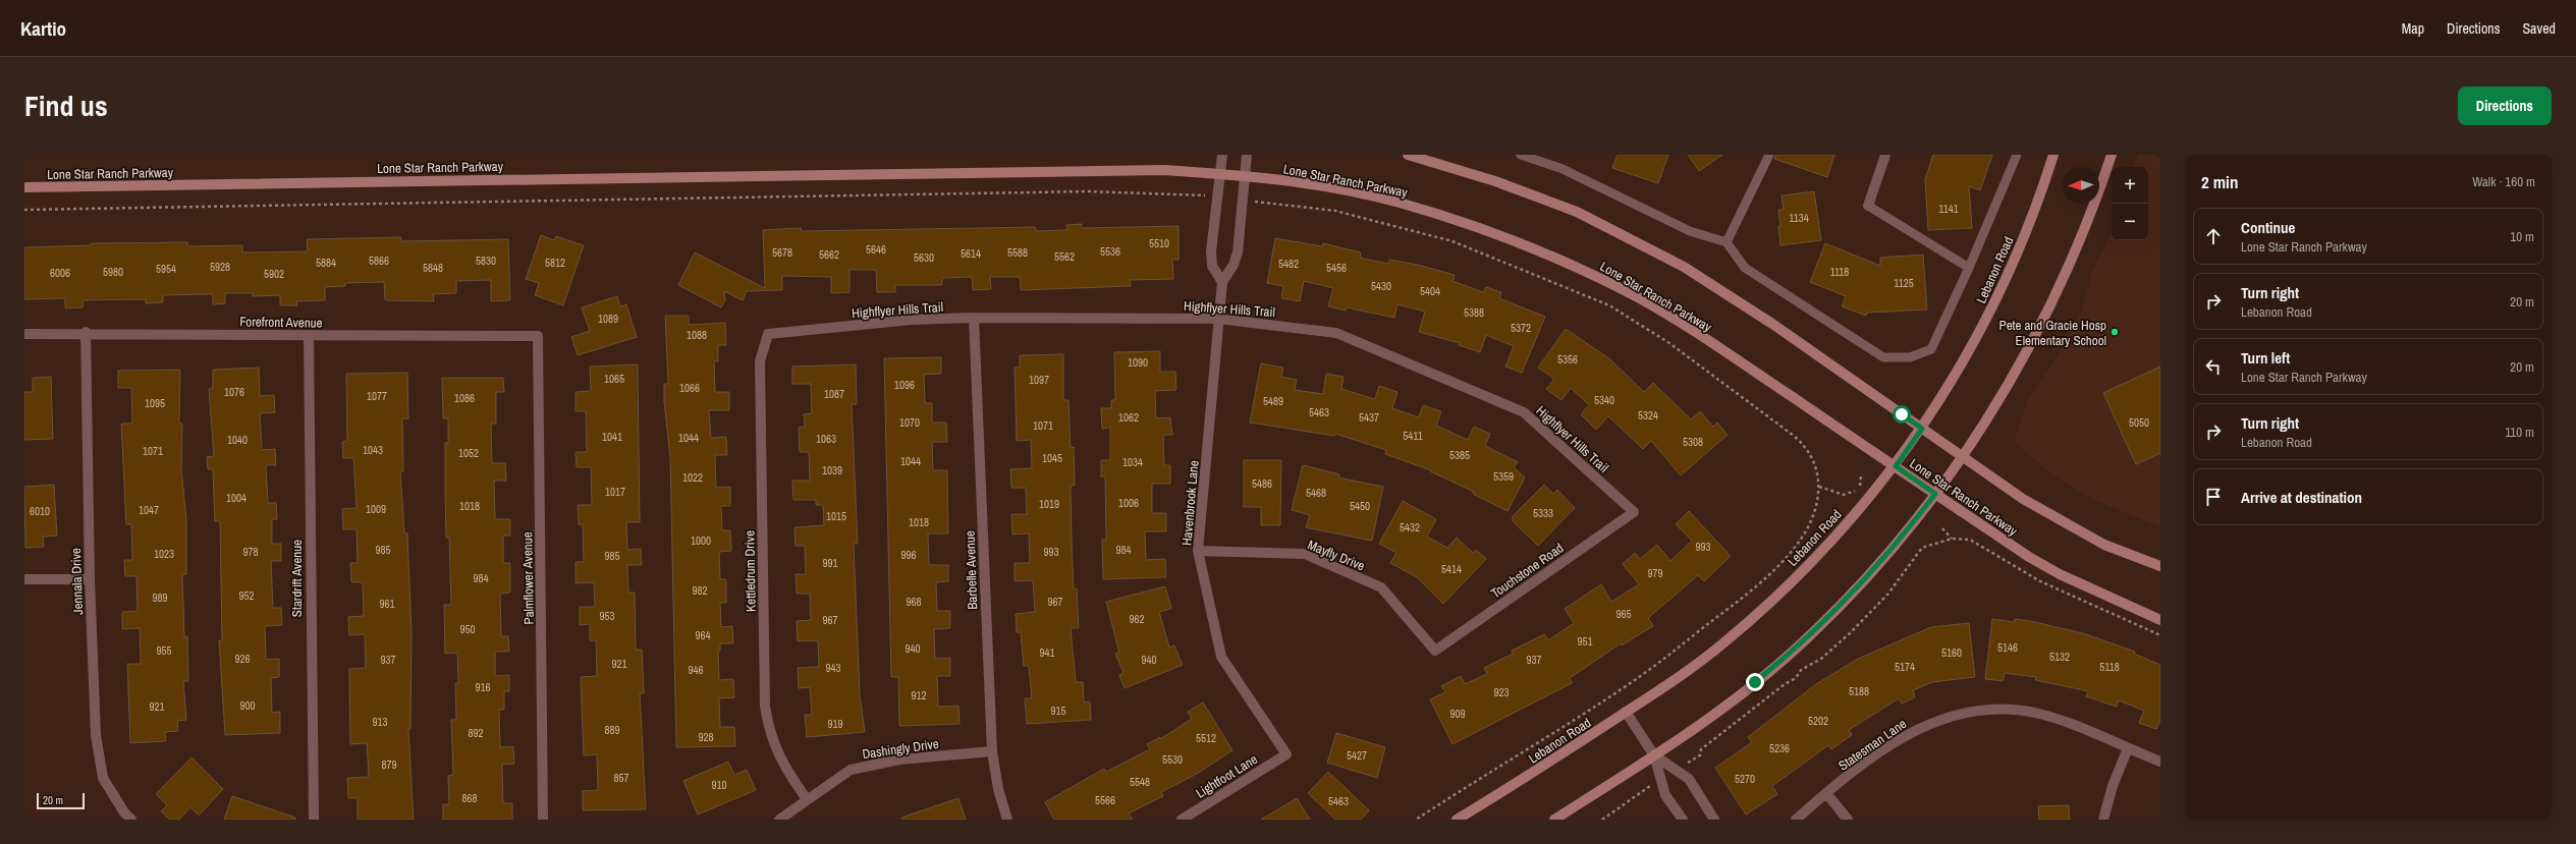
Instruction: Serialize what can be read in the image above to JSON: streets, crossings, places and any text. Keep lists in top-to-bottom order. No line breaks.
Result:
{"streets":{"main road":["Lone Star Ranch Parkway","Lebanon Road"],"street":["Highflyer Hills Trail","Forefront Avenue","Havenbrook Lane","Mayfly Drive","Barbelle Avenue","Touchstone Road","Kettledrum Drive","Stardrift Avenue","Palmflower Avenue","Jennala Drive","Statesman Lane","Dashingly Drive","Lightfoot Lane"]},"crossings":[["Lone Star Ranch Parkway","Lebanon Road"],["Lone Star Ranch Parkway","Havenbrook Lane"],["Highflyer Hills Trail","Havenbrook Lane"],["Highflyer Hills Trail","Barbelle Avenue"],["Highflyer Hills Trail","Touchstone Road"],["Highflyer Hills Trail","Kettledrum Drive"],["Forefront Avenue","Stardrift Avenue"],["Forefront Avenue","Palmflower Avenue"],["Forefront Avenue","Jennala Drive"],["Havenbrook Lane","Mayfly Drive"],["Havenbrook Lane","Lightfoot Lane"],["Mayfly Drive","Touchstone Road"],["Barbelle Avenue","Dashingly Drive"],["Kettledrum Drive","Dashingly Drive"]],"places":["Pete and Gracie Hosp Elementary School"],"house_numbers":["1141","1134","5510","5646","5536","5678","5588","5614","5662","5562","5630","5866","5830","5884","5812","5482","5928","5848","5456","5954","5980","1118","6006","5902","1125","5430","5404","5388","1089","5372","1088","5356","1090","1065","1097","1096","1066","1076","1087","1077","1086","5340","5489","1095","5463","5324","1062","5437","1070","5050","1071","5411","1041","1044","1063","1040","5308","1043","1071","1052","5385","1045","1044","1034","1039","5359","1022","5486","1017","5468","1004","1006","1019","1018","5450","1009","1047","6010","5333","1015","1018","5432","1000","993","985","984","978","993","1023","996","985","991","5414","979","984","982","952","989","968","967","961","965","953","962","967","950","964","951","5146","940","955","941","5160","5132","926","937","940","937","921","5174","5118","943","946","916","5188","923","912","900","921","915","909","5202","913","919","889","892","928","5512","5236","5427","5530","879","857","5270","5548","910","868","5566","5463"],"scale_bar":"20 m","north":"left","page":{"header":"Kartio","nav":["Map","Directions","Saved"],"title":"Find us","buttons":"Directions","heading":["2 min","Walk · 160 m"],"map_buttons":["+","−"],"list":[["Continue","Lone Star Ranch Parkway","10 m"],["Turn right","Lebanon Road","20 m"],["Turn left","Lone Star Ranch Parkway","20 m"],["Turn right","Lebanon Road","110 m"],"Arrive at destination"],"scale":"20 m"}}
